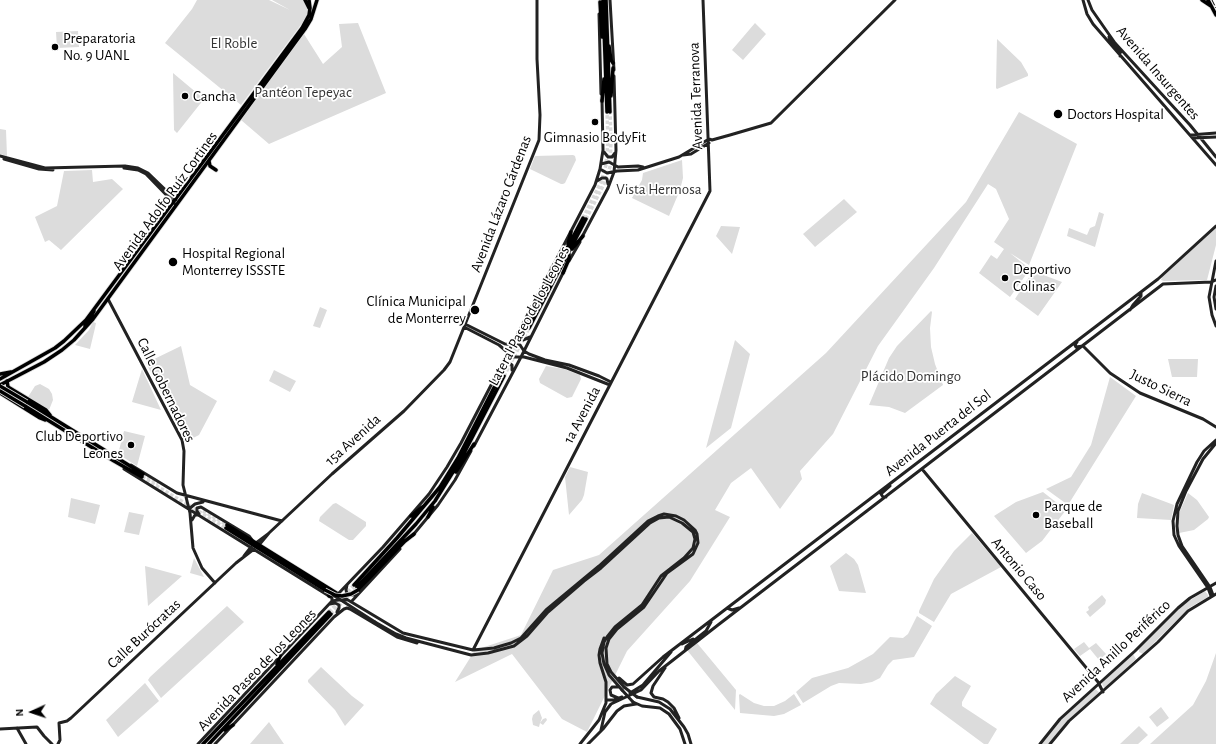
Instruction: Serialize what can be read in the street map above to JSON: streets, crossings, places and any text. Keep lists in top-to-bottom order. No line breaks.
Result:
{"streets":{"main road":["Avenida Adolfo Ruíz Cortines","Avenida Paseo de los Leones"],"street":["Avenida Insurgentes","Avenida Terranova","Avenida Lázaro Cárdenas","Lateral Paseo de los Leones","Justo Sierra","Calle Gobernadores","1a Avenida","Avenida Puerta del Sol","15a Avenida","Antonio Caso","Calle Burócratas","Avenida Anillo Periférico"]},"crossings":[["Avenida Terranova","1a Avenida"],["Avenida Adolfo Ruíz Cortines","Calle Gobernadores"],["Avenida Lázaro Cárdenas","15a Avenida"],["Justo Sierra","Avenida Puerta del Sol"],["Calle Gobernadores","Calle Burócratas"],["Avenida Puerta del Sol","Antonio Caso"],["15a Avenida","Calle Burócratas"],["Antonio Caso","Avenida Anillo Periférico"]],"parks":["El Roble","Pantéon Tepeyac","Vista Hermosa","Plácido Domingo"],"places":["Preparatoria No. 9 UANL","Cancha","Doctors Hospital","Gimnasio BodyFit","Hospital Regional Monterrey ISSSTE","Deportivo Colinas","Clínica Municipal de Monterrey","Club Deportivo Leones","Parque de Baseball"],"north":"left"}
